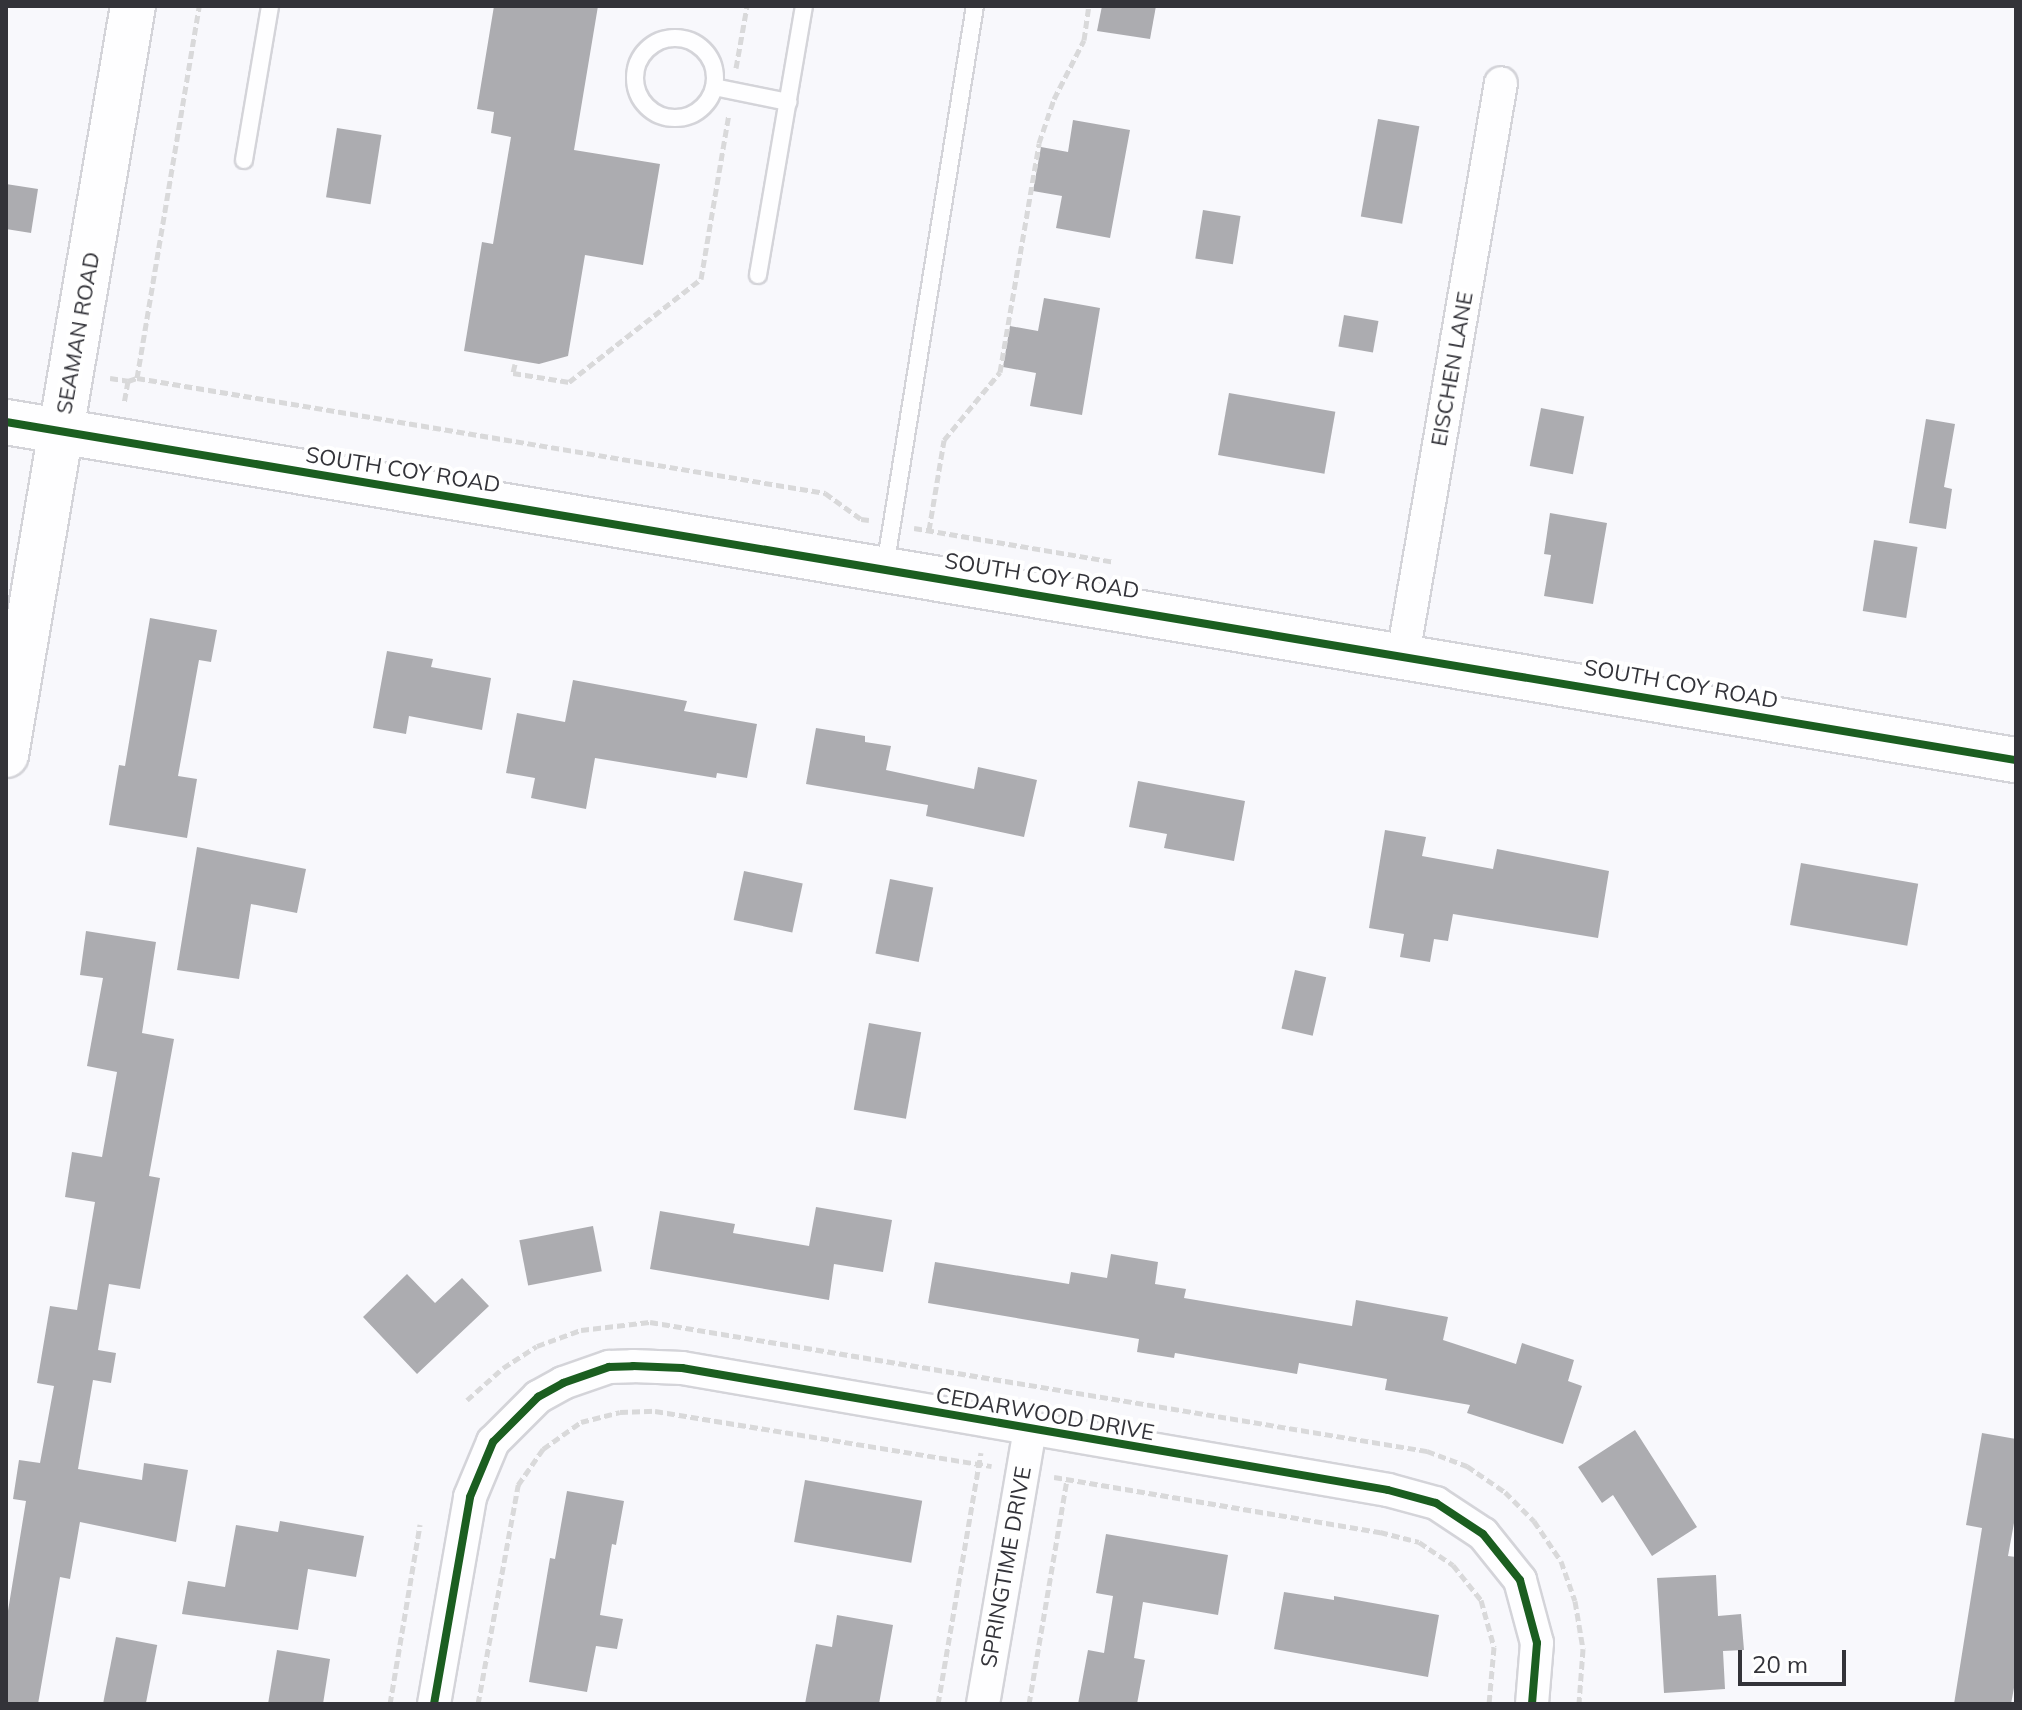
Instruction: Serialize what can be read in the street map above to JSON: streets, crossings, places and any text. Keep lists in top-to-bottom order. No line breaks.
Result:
{"streets":{"street":["SEAMAN ROAD","EISCHEN LANE","SOUTH COY ROAD","CEDARWOOD DRIVE","SPRINGTIME DRIVE"]},"crossings":[["SEAMAN ROAD","SOUTH COY ROAD"],["EISCHEN LANE","SOUTH COY ROAD"],["CEDARWOOD DRIVE","SPRINGTIME DRIVE"]],"scale_bar":"20 m"}
